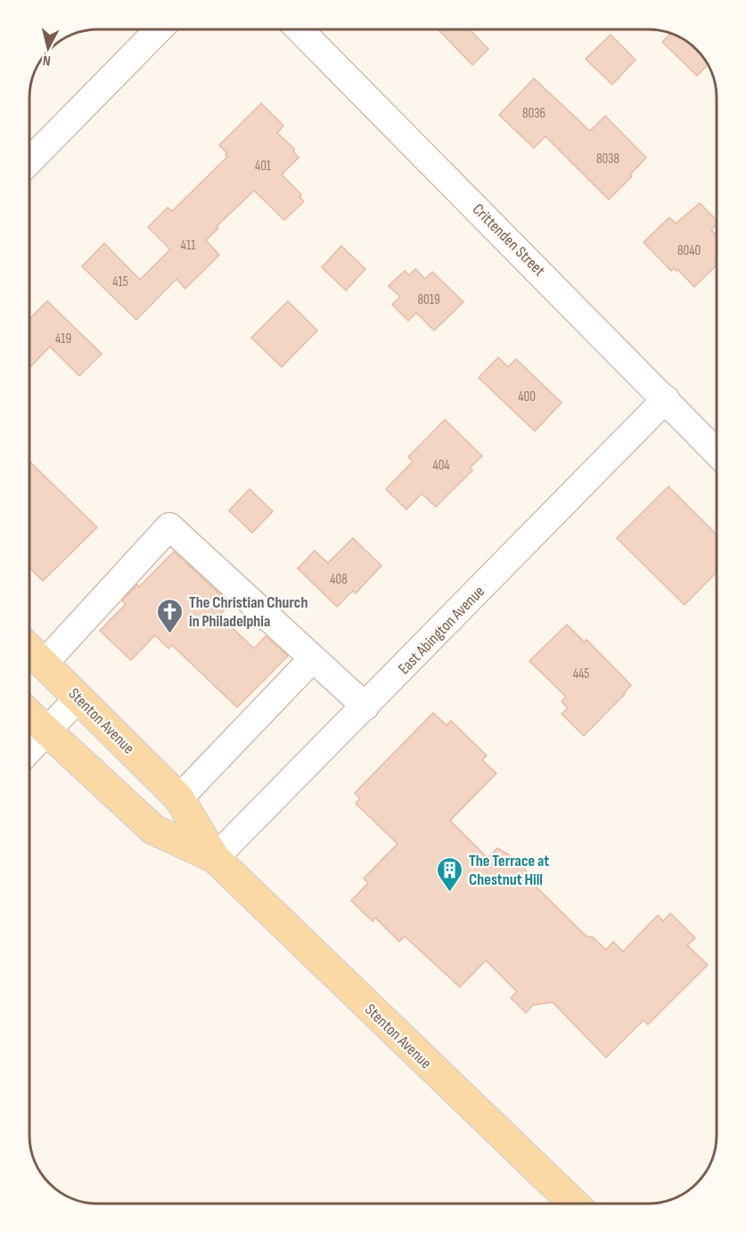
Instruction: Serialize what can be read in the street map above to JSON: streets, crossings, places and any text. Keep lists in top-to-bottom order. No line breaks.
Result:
{"streets":{"main road":["Stenton Avenue"],"street":["Crittenden Street","East Abington Avenue"]},"crossings":[["Crittenden Street","East Abington Avenue"],["East Abington Avenue","Stenton Avenue"]],"places":{"church":["The Christian Church in Philadelphia"],"building":["The Terrace at Chestnut Hill"]},"house_numbers":["8036","8038","401","411","8040","415","8019","419","400","404","408","445"],"north":"bottom"}
